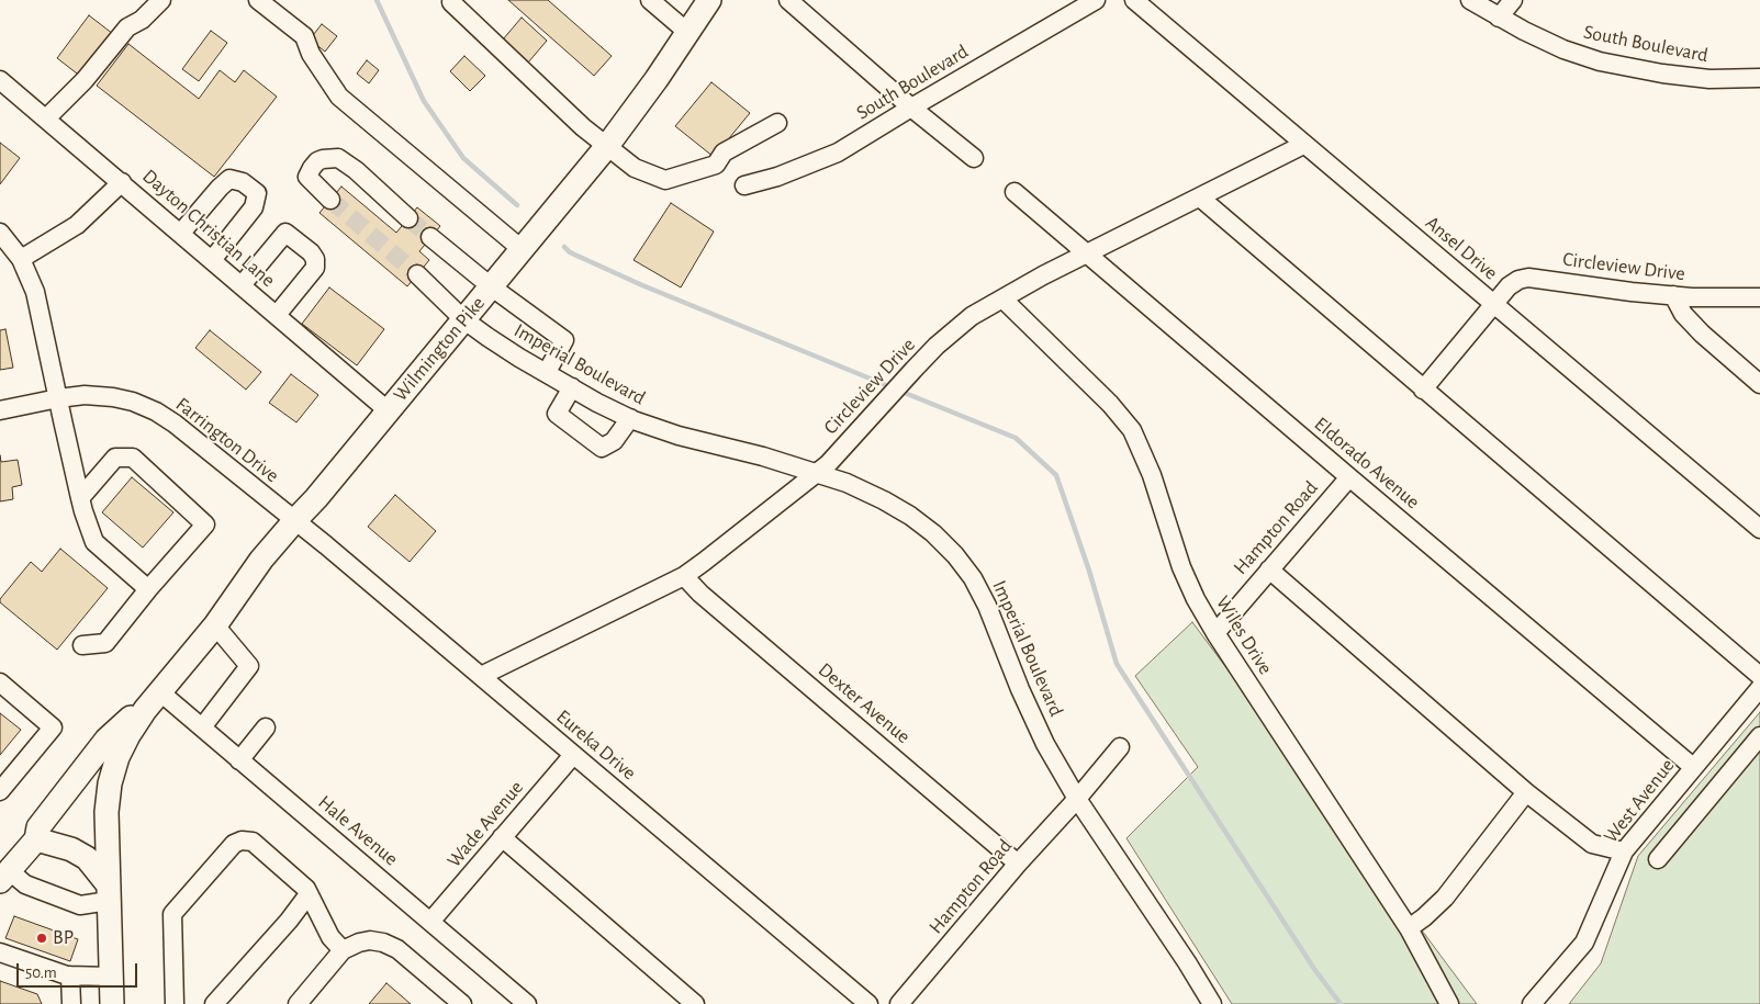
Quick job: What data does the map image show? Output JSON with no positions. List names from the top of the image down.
{
  "streets": {
    "main road": ["Wilmington Pike"],
    "street": [
      "South Boulevard",
      "Dayton Christian Lane",
      "Ansel Drive",
      "Circleview Drive",
      "Imperial Boulevard",
      "Farrington Drive",
      "Eldorado Avenue",
      "Hampton Road",
      "Wiles Drive",
      "Dexter Avenue",
      "Eureka Drive",
      "West Avenue",
      "Wade Avenue",
      "Hale Avenue"
    ]
  },
  "crossings": [
    ["Dayton Christian Lane", "Wilmington Pike"],
    ["Ansel Drive", "Circleview Drive"],
    ["Circleview Drive", "Imperial Boulevard"],
    ["Circleview Drive", "Eldorado Avenue"],
    ["Circleview Drive", "Wiles Drive"],
    ["Circleview Drive", "Dexter Avenue"],
    ["Circleview Drive", "Eureka Drive"],
    ["Wilmington Pike", "Imperial Boulevard"],
    ["Wilmington Pike", "Farrington Drive"],
    ["Wilmington Pike", "Eureka Drive"],
    ["Wilmington Pike", "Hale Avenue"],
    ["Imperial Boulevard", "Hampton Road"],
    ["Farrington Drive", "Eureka Drive"],
    ["Eldorado Avenue", "Hampton Road"],
    ["Eldorado Avenue", "West Avenue"],
    ["Hampton Road", "Wiles Drive"],
    ["Hampton Road", "Dexter Avenue"],
    ["Eureka Drive", "Wade Avenue"],
    ["Wade Avenue", "Hale Avenue"]
  ],
  "places": ["BP"],
  "scale_bar": "50 m"
}
